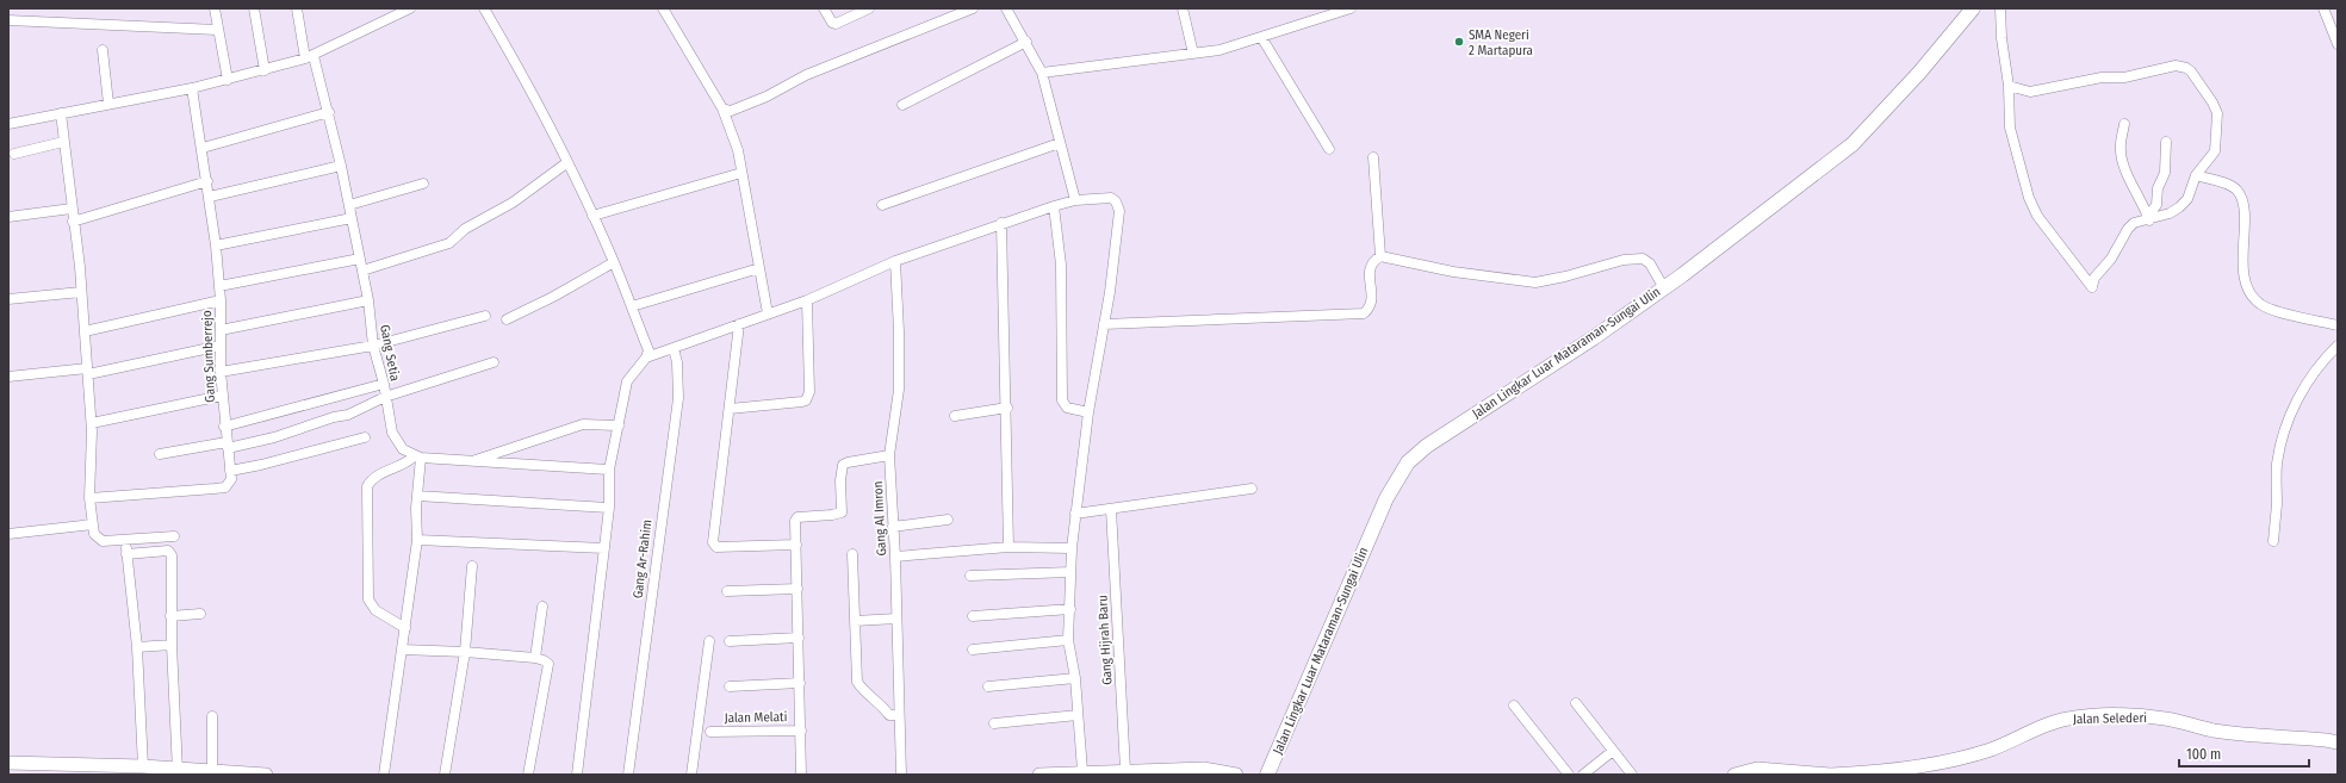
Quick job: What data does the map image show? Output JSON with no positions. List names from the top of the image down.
{
  "streets": {
    "main road": ["Jalan Lingkar Luar Mataraman-Sungai Ulin"],
    "street": [
      "Gang Setia",
      "Gang Sumberrejo",
      "Gang Al Imron",
      "Gang Ar-Rahim",
      "Gang Hijrah Baru",
      "Jalan Melati",
      "Jalan Selederi"
    ]
  },
  "places": ["SMA Negeri 2 Martapura"],
  "scale_bar": "100 m"
}
